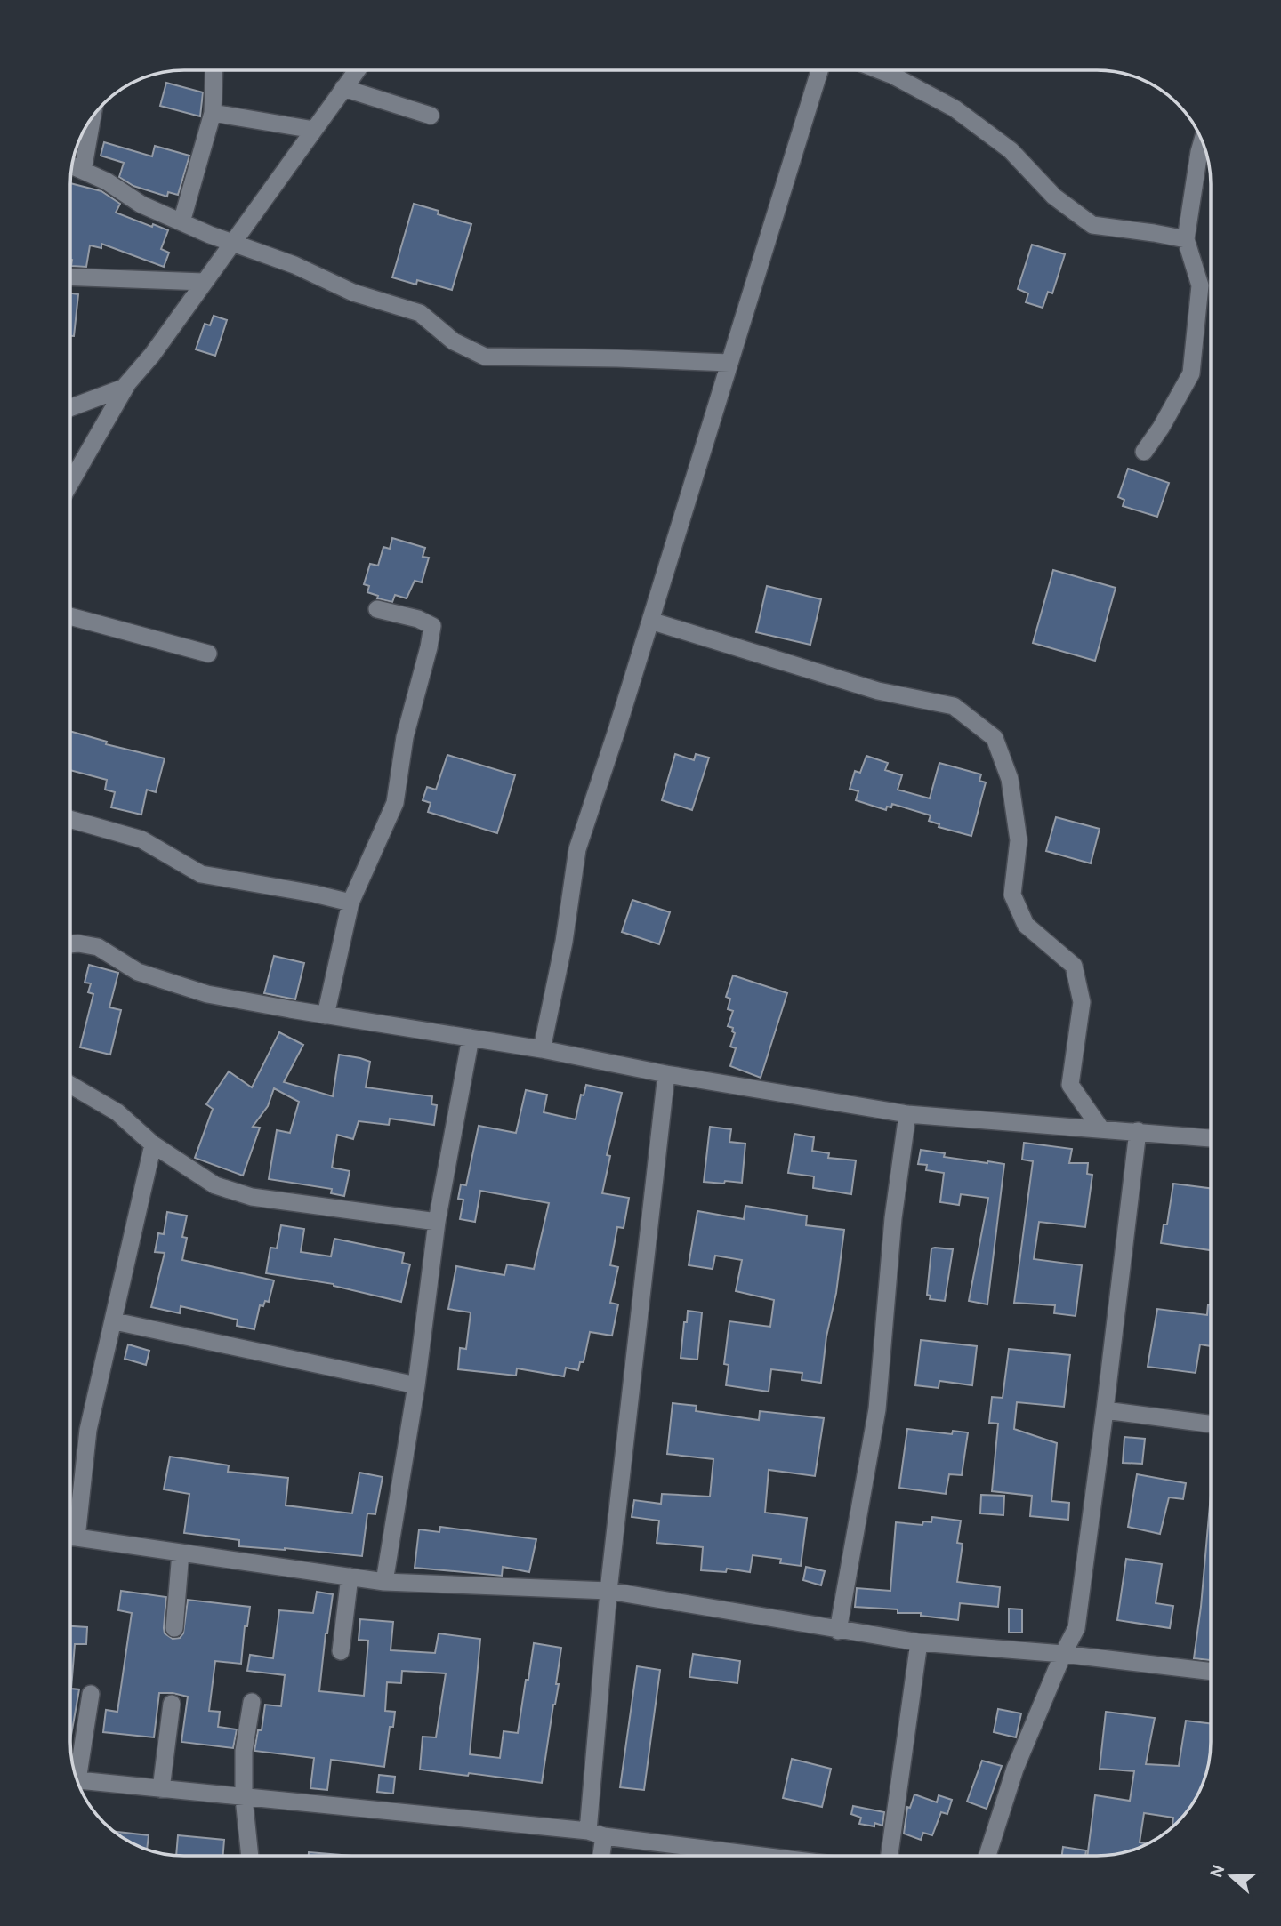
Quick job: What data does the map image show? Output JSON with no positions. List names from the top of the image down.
{
  "north": "left"
}
